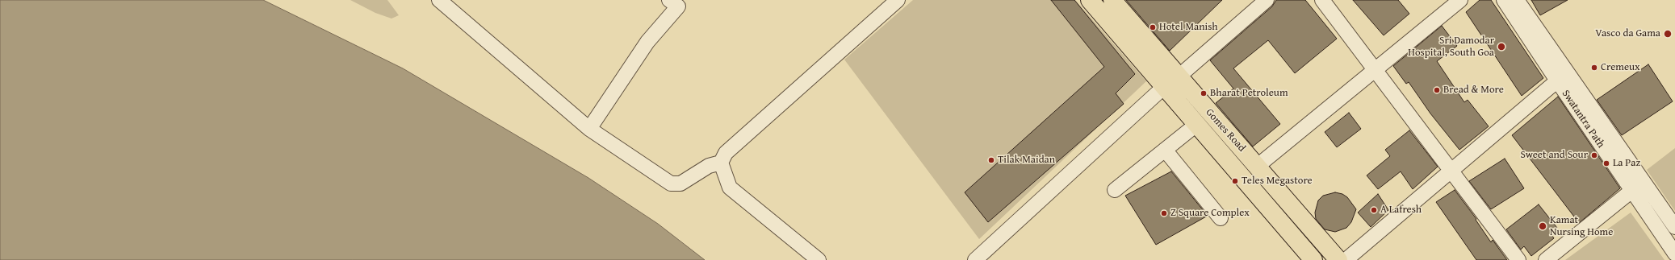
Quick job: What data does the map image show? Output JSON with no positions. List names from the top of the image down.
{
  "streets": {
    "main road": ["Gomes Road"],
    "street": ["Swatantra Path"]
  },
  "places": [
    "Hotel Manish",
    "Vasco da Gama",
    "Sri Damodar Hospital, South Goa",
    "Cremeux",
    "Bread & More",
    "Bharat Petroleum",
    "Sweet and Sour",
    "Tilak Maidan",
    "La Paz",
    "Teles Megastore",
    "A Lafresh",
    "Z Square Complex",
    "Kamat Nursing Home"
  ]
}
